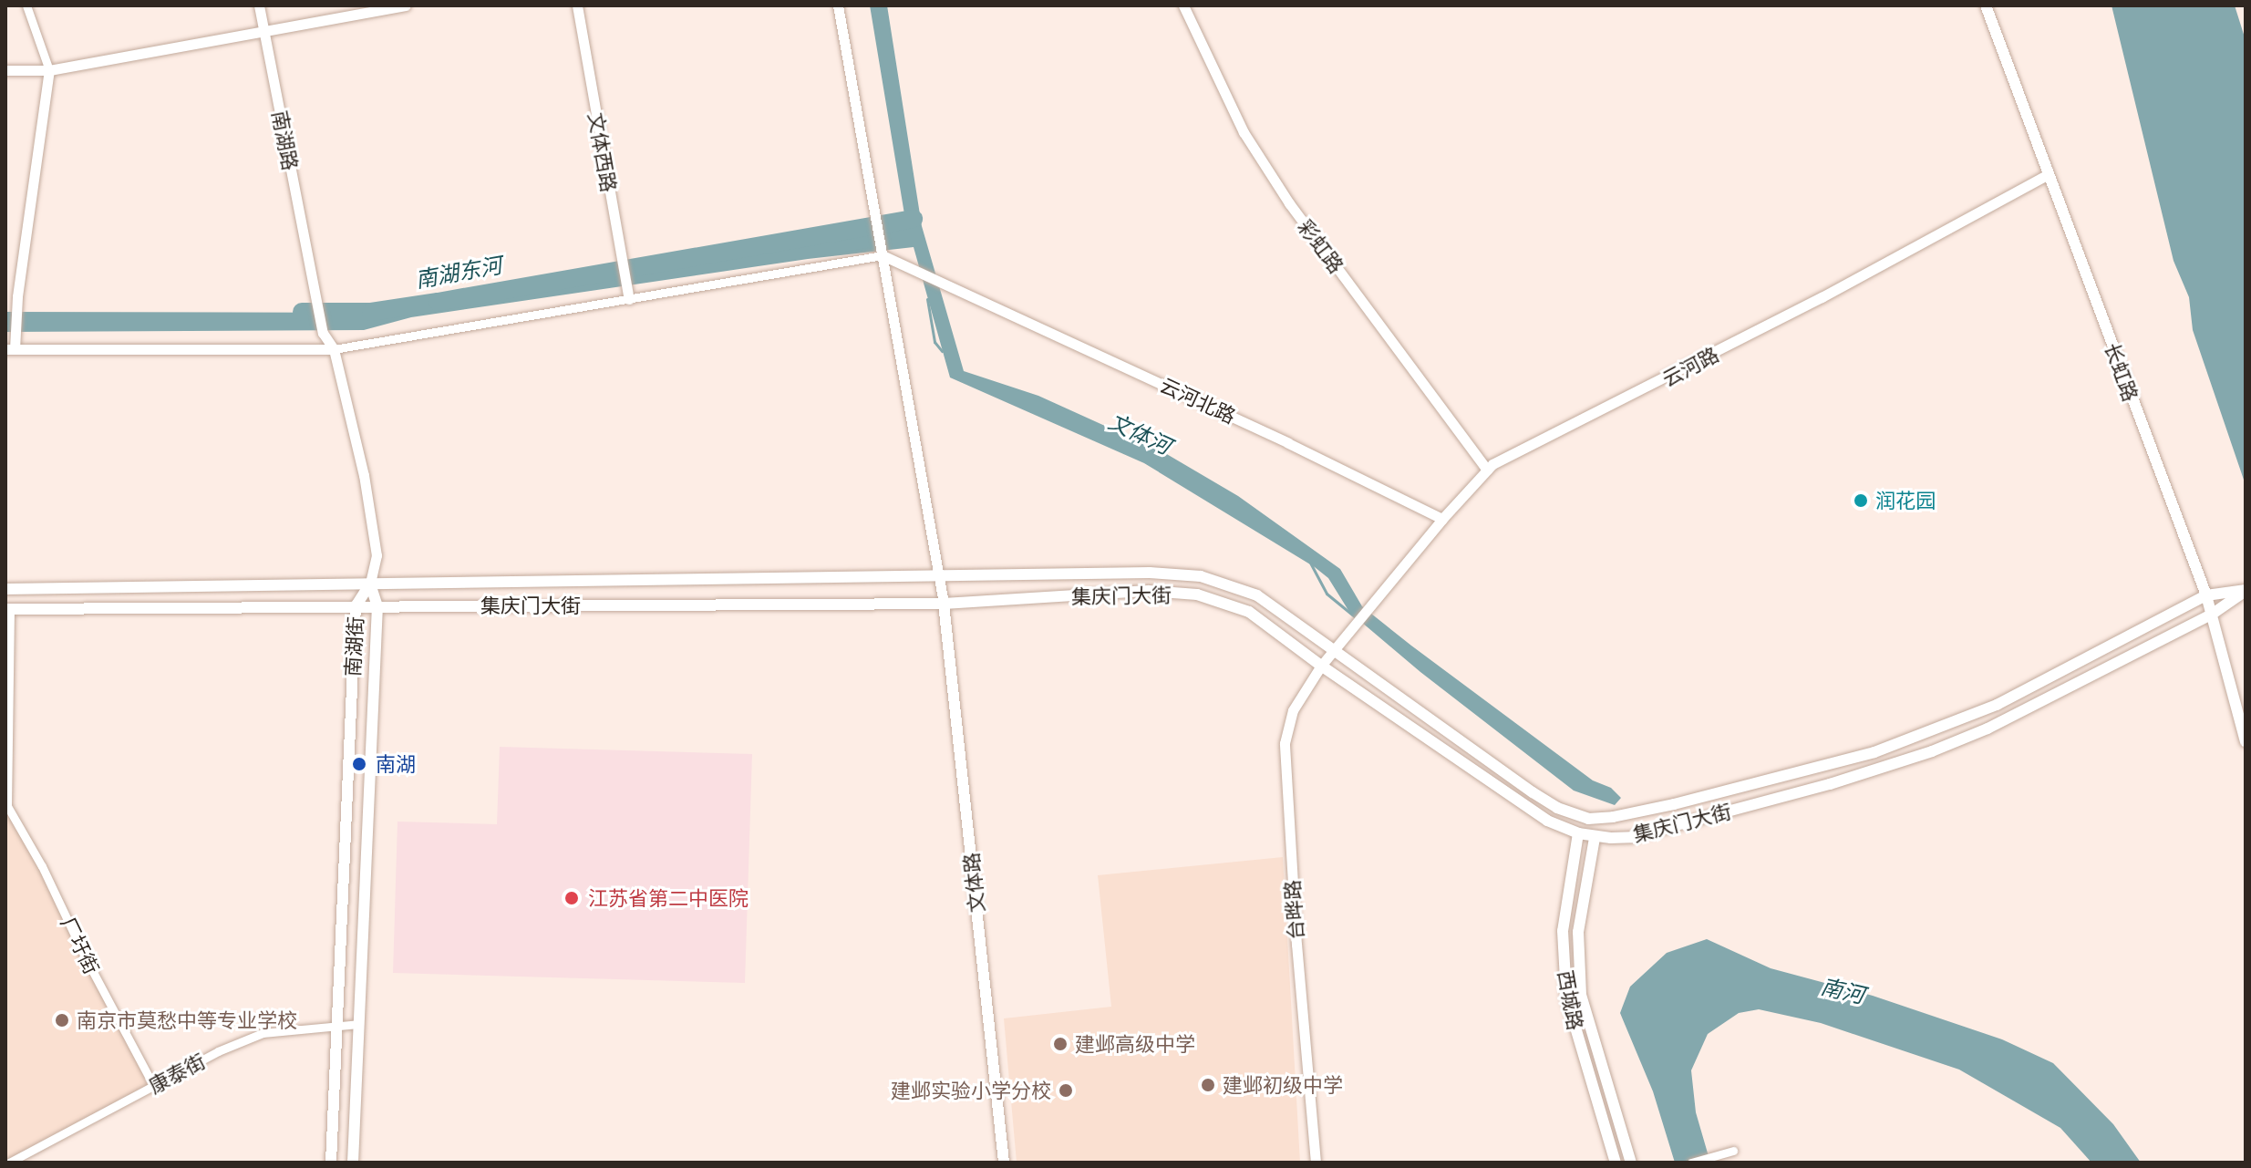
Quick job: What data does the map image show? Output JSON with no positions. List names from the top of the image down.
{
  "streets": {
    "main road": [
      "长虹路",
      "集庆门大街",
      "南湖街",
      "文体路",
      "西城路"
    ],
    "street": [
      "南湖路",
      "文体西路",
      "彩虹路",
      "云河路",
      "云河北路",
      "台晔路",
      "厂圩街",
      "康泰街"
    ]
  },
  "crossings": [
    ["彩虹路", "云河路"],
    ["云河路", "长虹路"],
    ["云河路", "云河北路"],
    ["云河路", "台晔路"],
    ["长虹路", "集庆门大街"],
    ["集庆门大街", "南湖街"],
    ["集庆门大街", "文体路"],
    ["集庆门大街", "台晔路"],
    ["集庆门大街", "厂圩街"],
    ["集庆门大街", "西城路"],
    ["南湖街", "康泰街"],
    ["厂圩街", "康泰街"]
  ],
  "water": ["南湖东河", "文体河", "南河"],
  "places": [
    "润花园",
    "南湖",
    "江苏省第二中医院",
    "南京市莫愁中等专业学校",
    "建邺高级中学",
    "建邺初级中学",
    "建邺实验小学分校"
  ]
}
